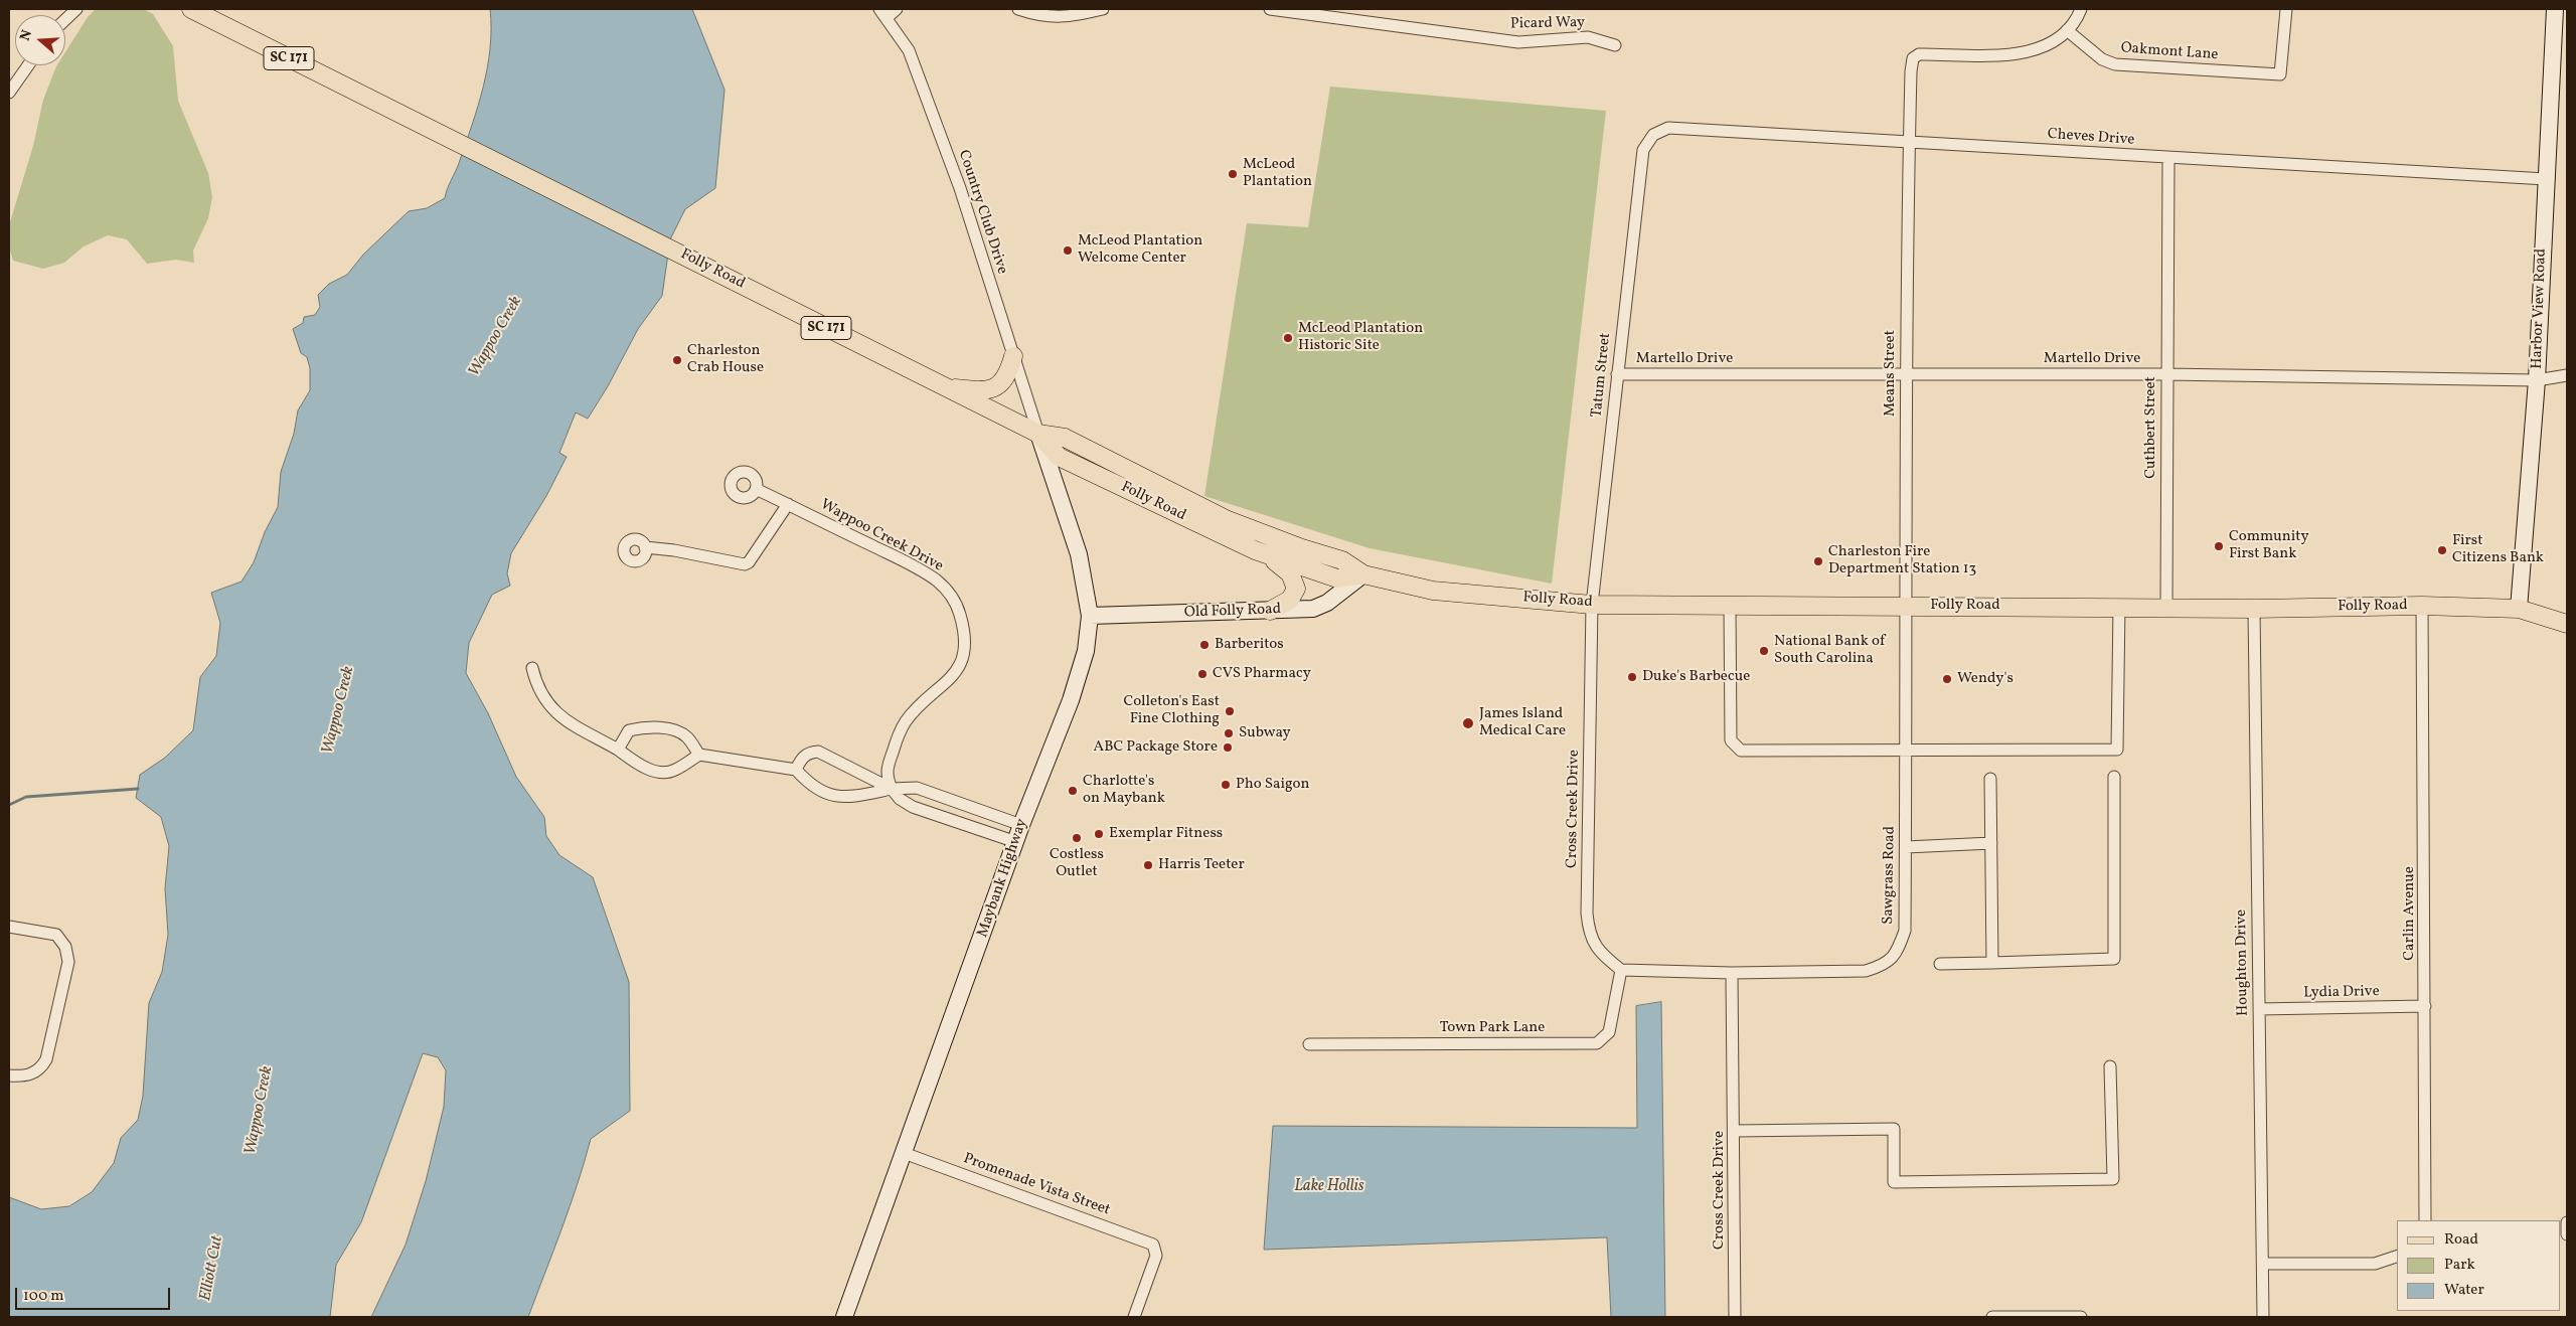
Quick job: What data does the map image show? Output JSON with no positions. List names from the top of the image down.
{
  "streets": {
    "main road": [
      "SC 171",
      "Folly Road",
      "Harbor View Road",
      "Old Folly Road",
      "Maybank Highway"
    ],
    "street": [
      "Picard Way",
      "Oakmont Lane",
      "Cheves Drive",
      "Country Club Drive",
      "Martello Drive",
      "Means Street",
      "Tatum Street",
      "Cuthbert Street",
      "Wappoo Creek Drive",
      "Cross Creek Drive",
      "Sawgrass Road",
      "Carlin Avenue",
      "Houghton Drive",
      "Lydia Drive",
      "Town Park Lane",
      "Promenade Vista Street"
    ]
  },
  "crossings": [
    ["Oakmont Lane", "Means Street"],
    ["Cheves Drive", "Harbor View Road"],
    ["Cheves Drive", "Means Street"],
    ["Cheves Drive", "Tatum Street"],
    ["Cheves Drive", "Cuthbert Street"],
    ["Country Club Drive", "Folly Road"],
    ["Country Club Drive", "Maybank Highway"],
    ["Folly Road", "Harbor View Road"],
    ["Folly Road", "Means Street"],
    ["Folly Road", "Tatum Street"],
    ["Folly Road", "Cuthbert Street"],
    ["Folly Road", "Old Folly Road"],
    ["Folly Road", "Cross Creek Drive"],
    ["Folly Road", "Sawgrass Road"],
    ["Folly Road", "Maybank Highway"],
    ["Folly Road", "Carlin Avenue"],
    ["Folly Road", "Houghton Drive"],
    ["Harbor View Road", "Martello Drive"],
    ["Martello Drive", "Means Street"],
    ["Martello Drive", "Tatum Street"],
    ["Martello Drive", "Cuthbert Street"],
    ["Means Street", "Sawgrass Road"],
    ["Tatum Street", "Cross Creek Drive"],
    ["Old Folly Road", "Maybank Highway"],
    ["Cross Creek Drive", "Sawgrass Road"],
    ["Cross Creek Drive", "Town Park Lane"],
    ["Sawgrass Road", "Town Park Lane"],
    ["Maybank Highway", "Promenade Vista Street"],
    ["Carlin Avenue", "Lydia Drive"],
    ["Houghton Drive", "Lydia Drive"]
  ],
  "water": ["Wappoo Creek", "Lake Hollis", "Elliott Cut"],
  "places": [
    "McLeod Plantation",
    "McLeod Plantation Welcome Center",
    "McLeod Plantation Historic Site",
    "Charleston Crab House",
    "Community First Bank",
    "First Citizens Bank",
    "Charleston Fire Department Station 13",
    "Barberitos",
    "National Bank of South Carolina",
    "CVS Pharmacy",
    "Duke's Barbecue",
    "Wendy's",
    "Colleton's East Fine Clothing",
    "James Island Medical Care",
    "Subway",
    "ABC Package Store",
    "Pho Saigon",
    "Charlotte's on Maybank",
    "Exemplar Fitness",
    "Costless Outlet",
    "Harris Teeter"
  ],
  "legend": ["Road", "Park", "Water"],
  "scale_bar": "100 m",
  "north": "left"
}
